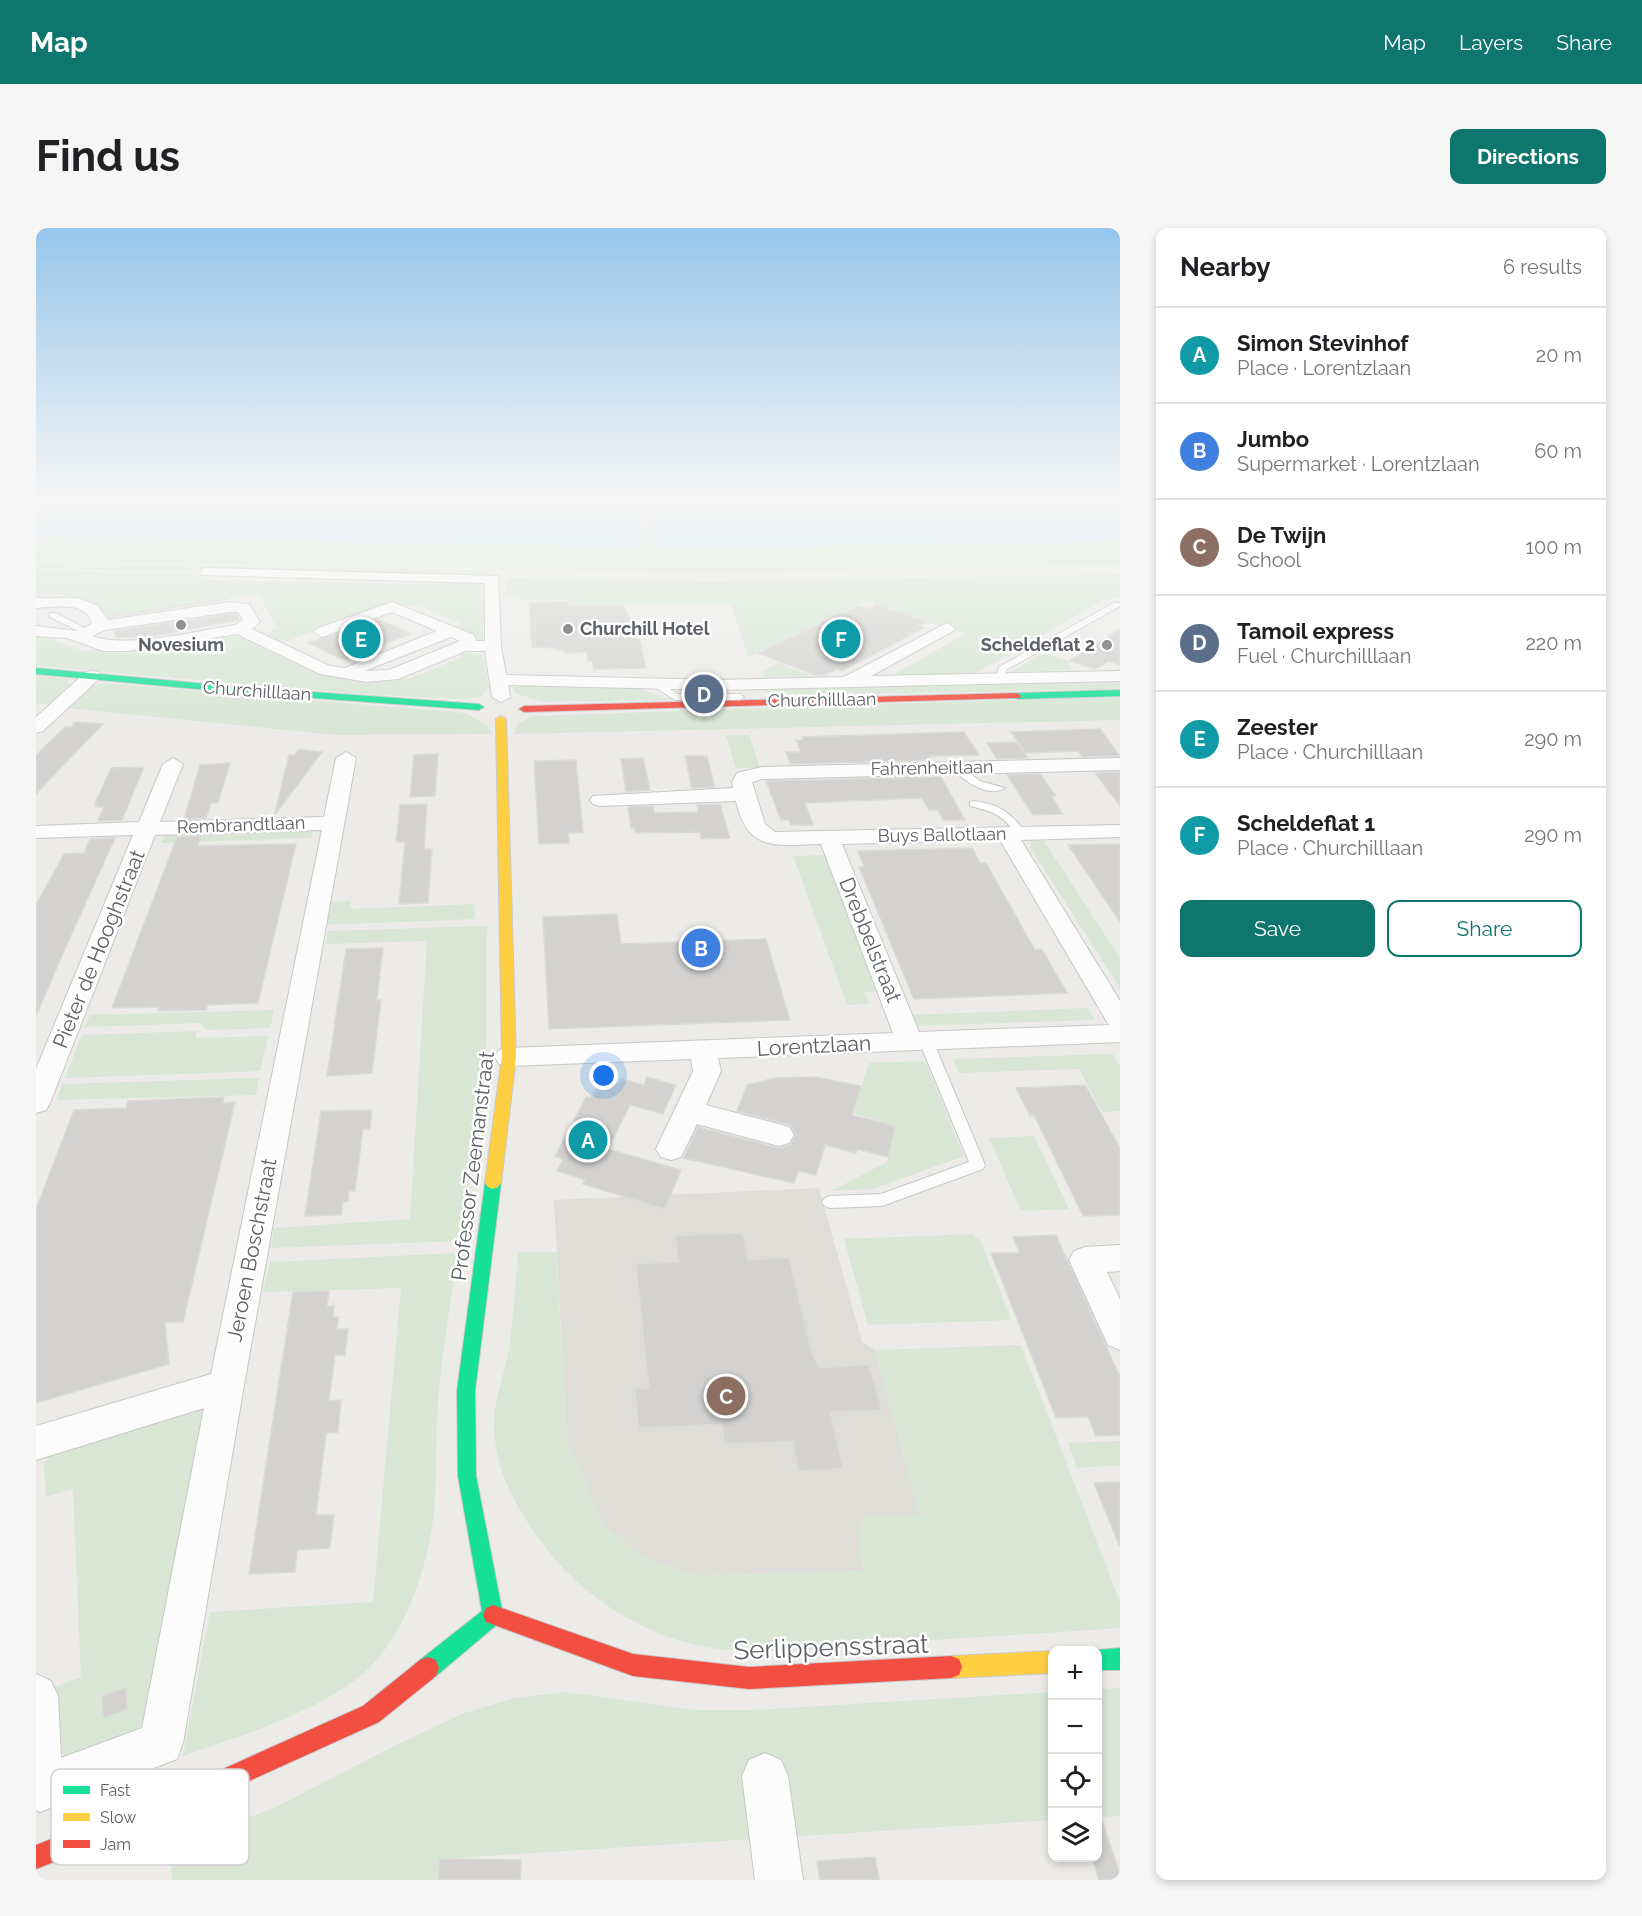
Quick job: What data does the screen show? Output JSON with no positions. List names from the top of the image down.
{
  "streets": {
    "street": [
      "Churchilllaan",
      "Fahrenheitlaan",
      "Rembrandtlaan",
      "Buys Ballotlaan",
      "Drebbelstraat",
      "Pieter de Hooghstraat",
      "Lorentzlaan",
      "Professor Zeemanstraat",
      "Jeroen Boschstraat",
      "Serlippensstraat"
    ]
  },
  "crossings": [
    ["Fahrenheitlaan", "Buys Ballotlaan"],
    ["Rembrandtlaan", "Pieter de Hooghstraat"],
    ["Rembrandtlaan", "Jeroen Boschstraat"],
    ["Buys Ballotlaan", "Drebbelstraat"],
    ["Drebbelstraat", "Lorentzlaan"],
    ["Lorentzlaan", "Professor Zeemanstraat"],
    ["Professor Zeemanstraat", "Serlippensstraat"]
  ],
  "places": ["Novesium", "Churchill Hotel", "Scheldeflat 2"],
  "legend": ["Fast", "Slow", "Jam"],
  "page": {
    "header": "Map",
    "nav": ["Map", "Layers", "Share"],
    "buttons": [
      "Directions",
      ["Save", "Share"]
    ],
    "title": "Find us",
    "heading": ["Nearby", "6 results"],
    "list": [
      {
        "mark": "A",
        "name": "Simon Stevinhof",
        "note": "Place · Lorentzlaan",
        "value": "20 m"
      },
      {
        "mark": "B",
        "name": "Jumbo",
        "note": "Supermarket · Lorentzlaan",
        "value": "60 m"
      },
      {
        "mark": "C",
        "name": "De Twijn",
        "note": "School",
        "value": "100 m"
      },
      {
        "mark": "D",
        "name": "Tamoil express",
        "note": "Fuel · Churchilllaan",
        "value": "220 m"
      },
      {
        "mark": "E",
        "name": "Zeester",
        "note": "Place · Churchilllaan",
        "value": "290 m"
      },
      {
        "mark": "F",
        "name": "Scheldeflat 1",
        "note": "Place · Churchilllaan",
        "value": "290 m"
      }
    ],
    "pins": [
      "E",
      "F",
      "D",
      "B",
      "A",
      "C"
    ],
    "map_buttons": ["+", "−"]
  }
}
